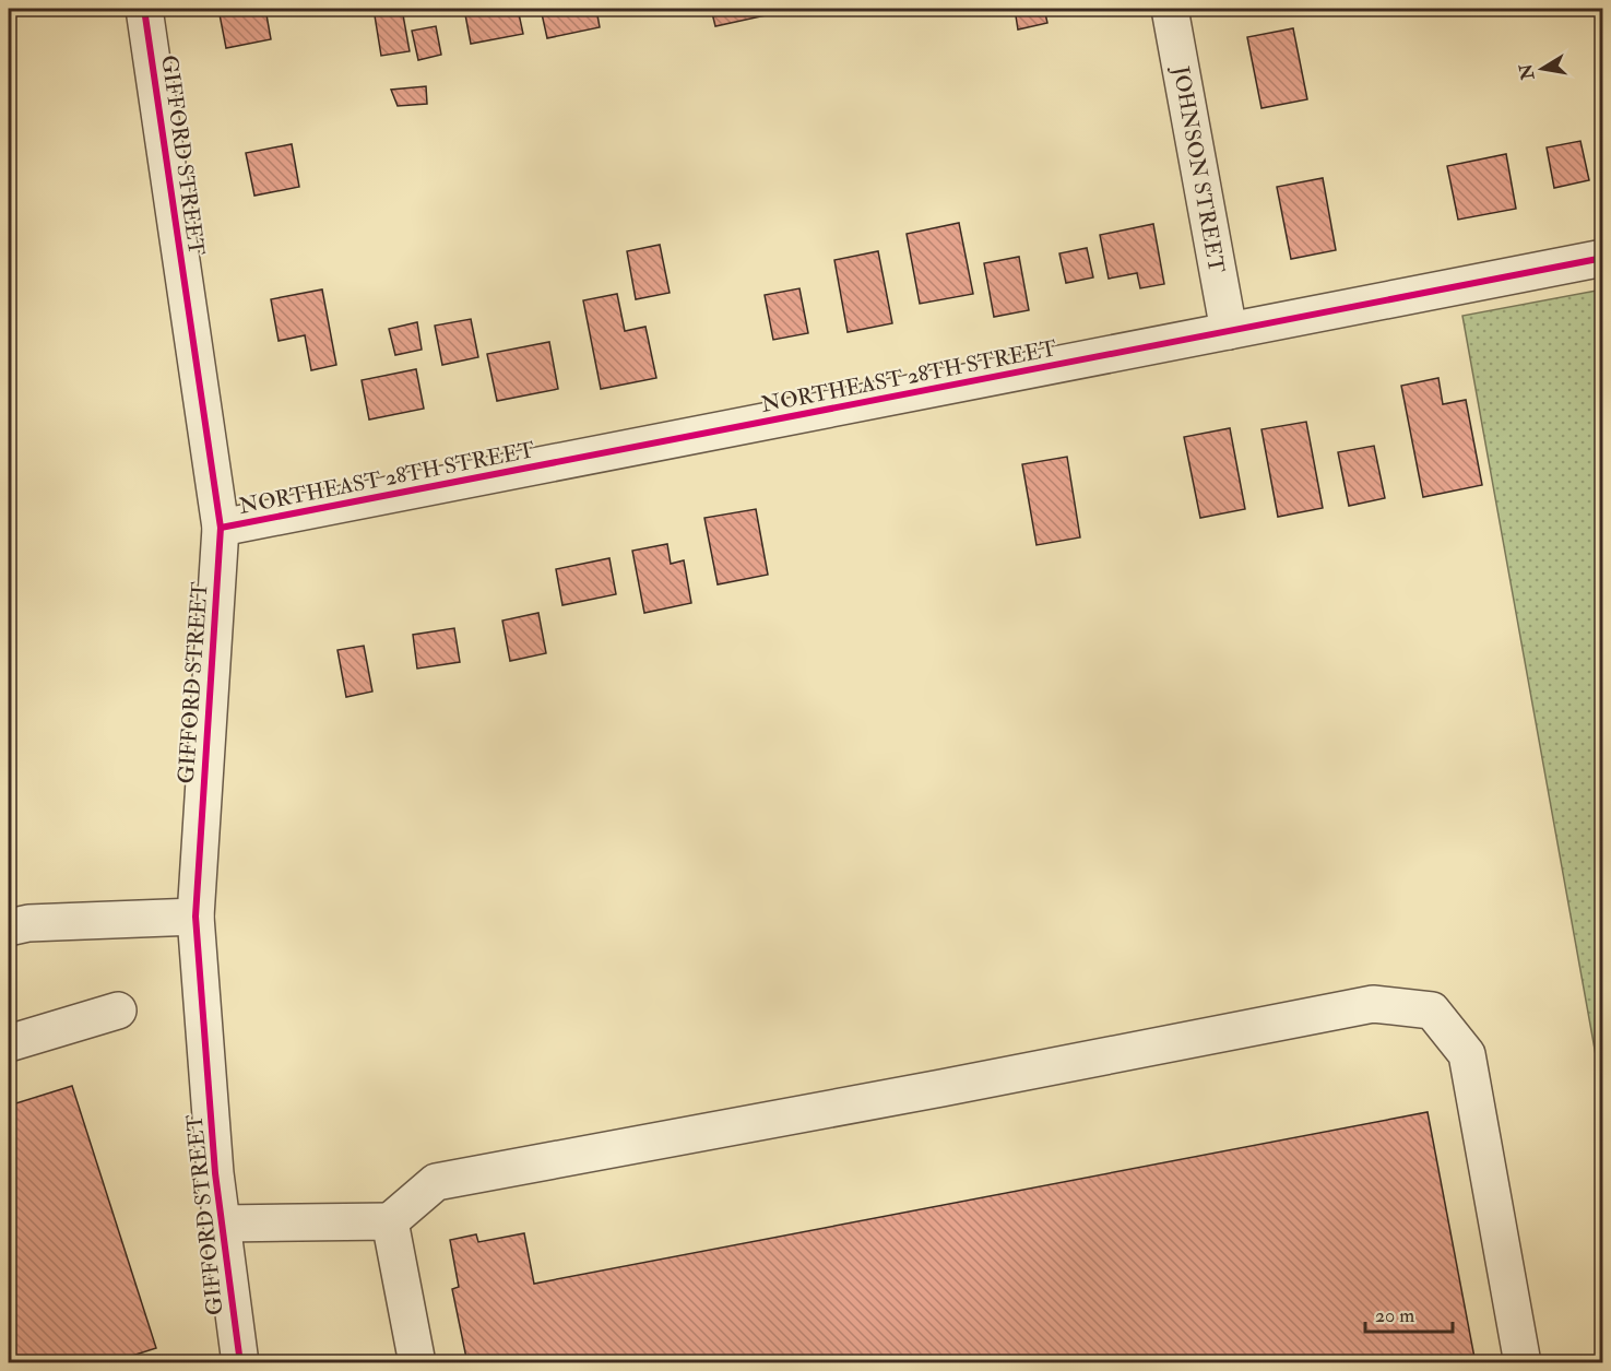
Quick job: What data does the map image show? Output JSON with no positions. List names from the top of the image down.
{
  "streets": {
    "street": ["GIFFORD STREET", "JOHNSON STREET", "NORTHEAST 28TH STREET"]
  },
  "crossings": [
    ["GIFFORD STREET", "NORTHEAST 28TH STREET"],
    ["JOHNSON STREET", "NORTHEAST 28TH STREET"]
  ],
  "scale_bar": "20 m",
  "north": "left"
}
